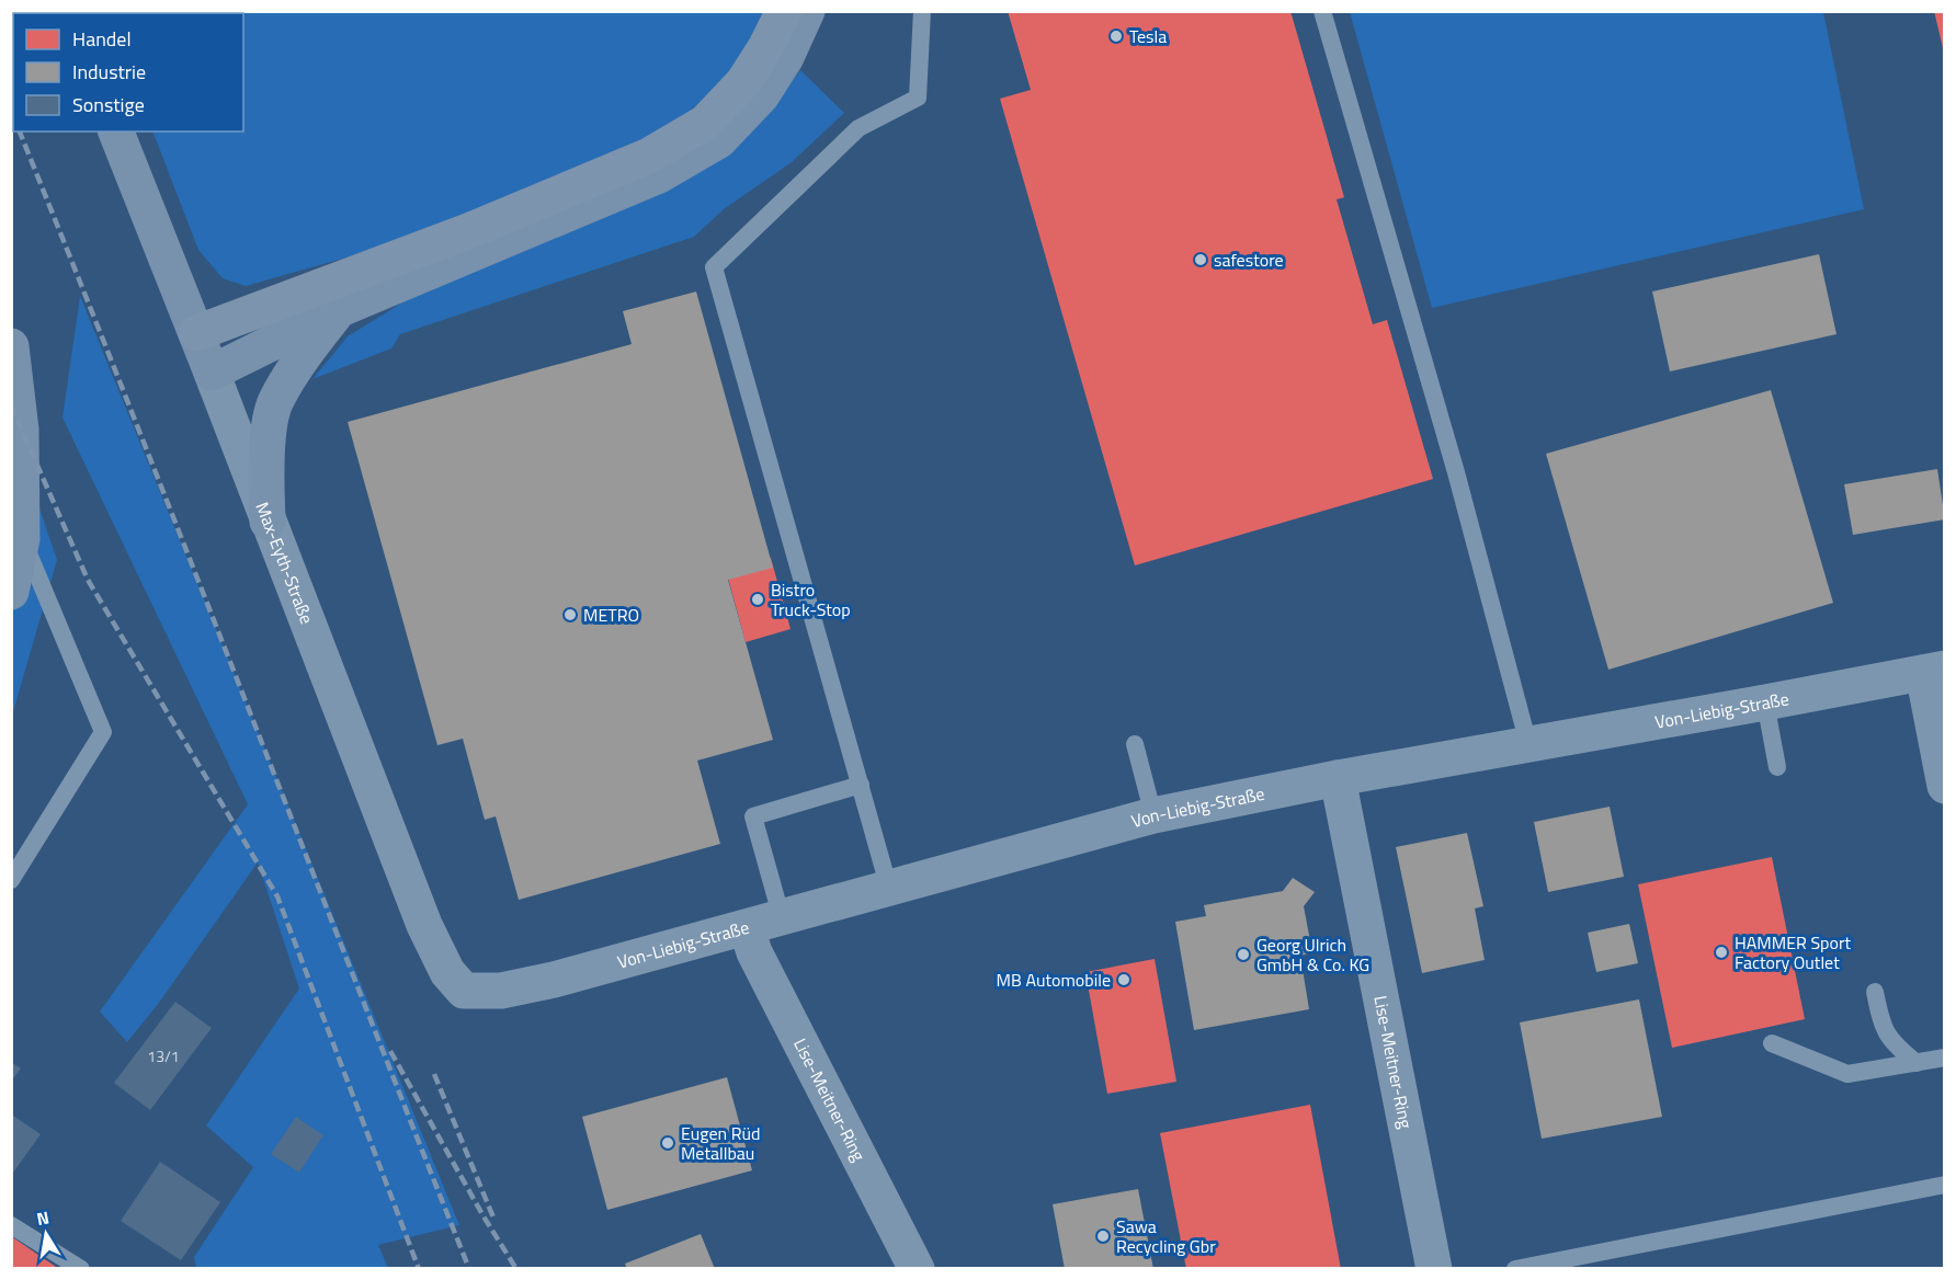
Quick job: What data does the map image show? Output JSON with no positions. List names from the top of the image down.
{
  "streets": {
    "street": ["Max-Eyth-Straße", "Von-Liebig-Straße", "Lise-Meitner-Ring"]
  },
  "crossings": [
    ["Max-Eyth-Straße", "Von-Liebig-Straße"],
    ["Von-Liebig-Straße", "Lise-Meitner-Ring"]
  ],
  "places": [
    "Tesla",
    "safestore",
    "Bistro Truck-Stop",
    "METRO",
    "HAMMER Sport Factory Outlet",
    "Georg Ulrich GmbH & Co. KG",
    "MB Automobile",
    "Eugen Rüd Metallbau",
    "Sawa Recycling Gbr"
  ],
  "house_numbers": ["13/1"],
  "legend": ["Handel", "Industrie", "Sonstige"],
  "north": "top"
}
